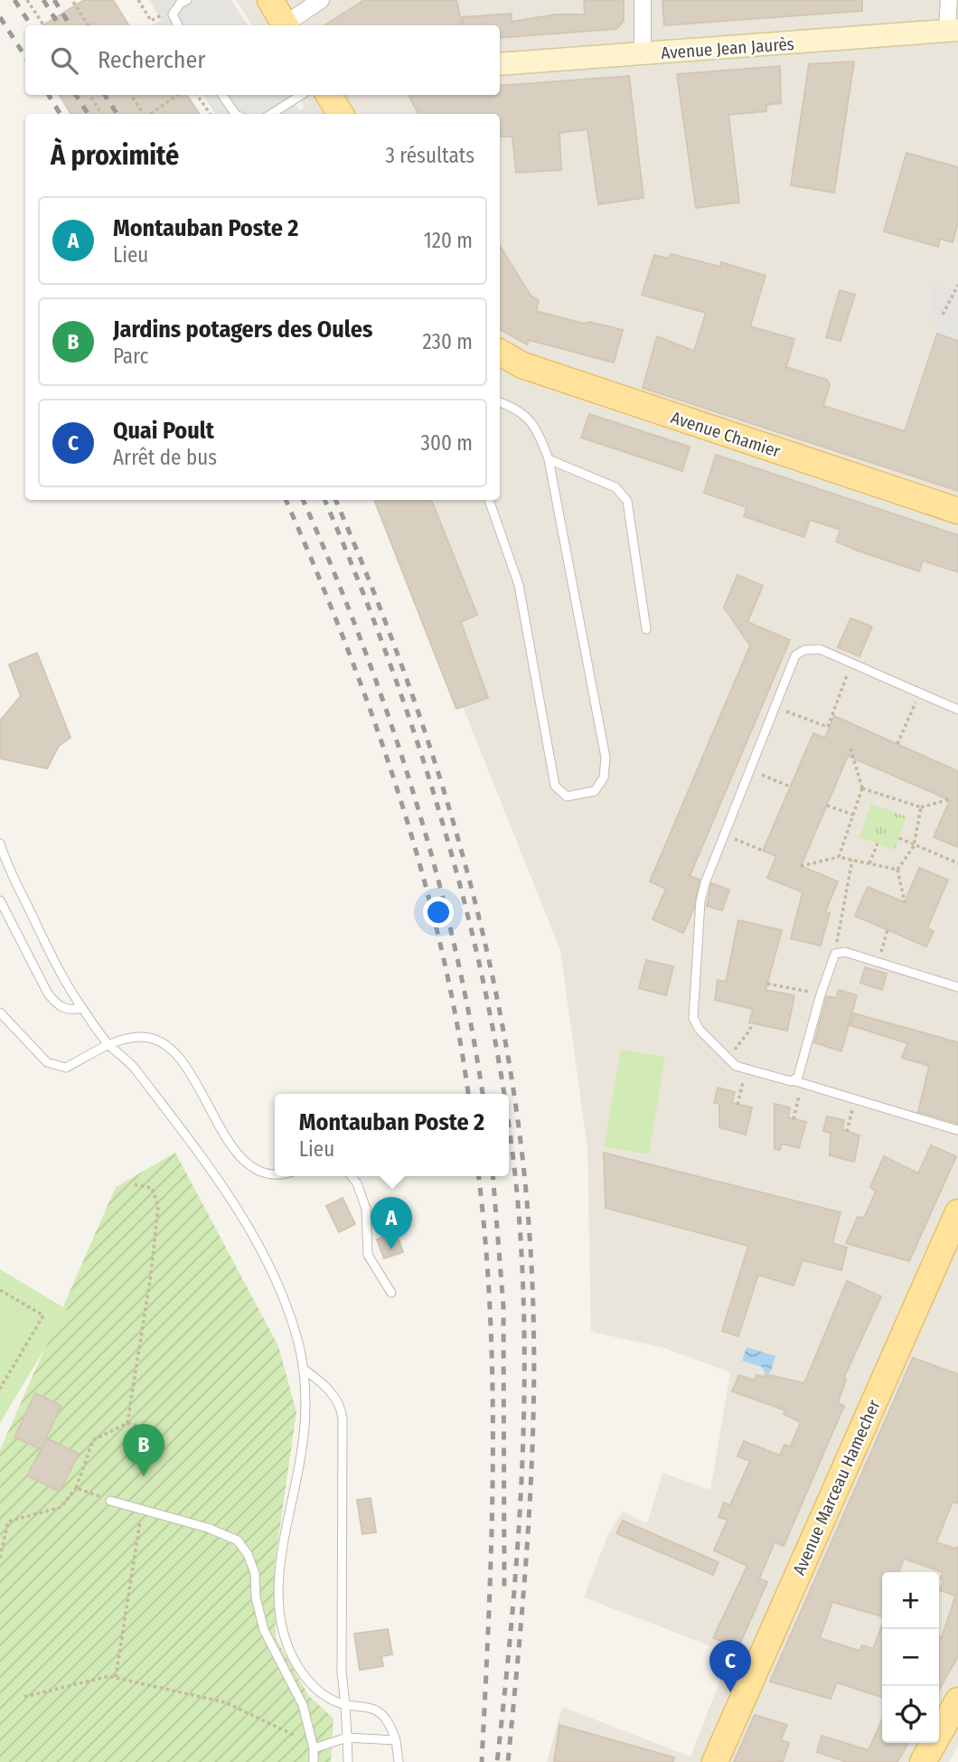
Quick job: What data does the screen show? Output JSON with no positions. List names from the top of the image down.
{
  "streets": {
    "main road": ["Avenue Chamier", "Avenue Marceau Hamecher"],
    "street": ["Avenue Jean Jaurès"]
  },
  "page": {
    "search": "Rechercher",
    "heading": ["À proximité", "3 résultats"],
    "list": [
      {
        "mark": "A",
        "name": "Montauban Poste 2",
        "note": "Lieu",
        "value": "120 m"
      },
      {
        "mark": "B",
        "name": "Jardins potagers des Oules",
        "note": "Parc",
        "value": "230 m"
      },
      {
        "mark": "C",
        "name": "Quai Poult",
        "note": "Arrêt de bus",
        "value": "300 m"
      }
    ],
    "popup": ["Montauban Poste 2", "Lieu"],
    "pins": ["A", "B", "C"],
    "map_buttons": ["+", "−"]
  }
}
